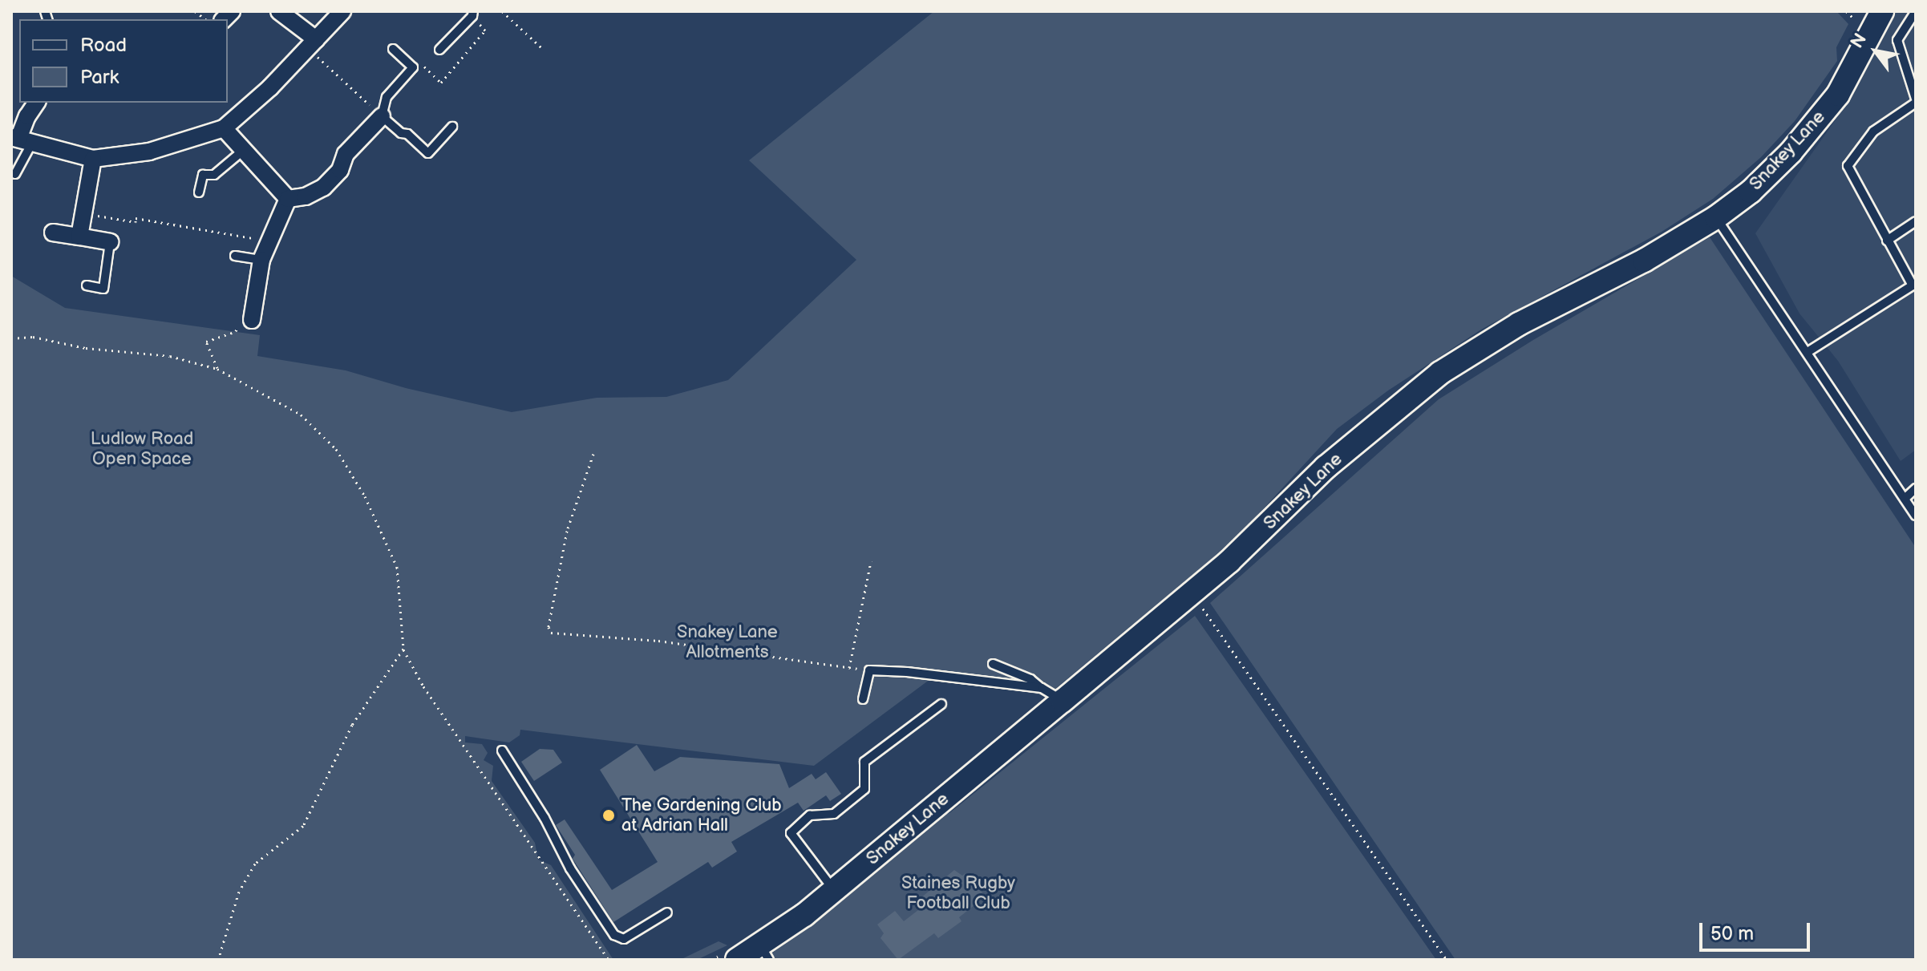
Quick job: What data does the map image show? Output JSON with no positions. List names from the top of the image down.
{
  "streets": {
    "street": ["Snakey Lane"]
  },
  "parks": ["Ludlow Road Open Space", "Snakey Lane Allotments", "Staines Rugby Football Club"],
  "places": ["The Gardening Club at Adrian Hall"],
  "legend": ["Road", "Park"],
  "scale_bar": "50 m",
  "north": "top left"
}
